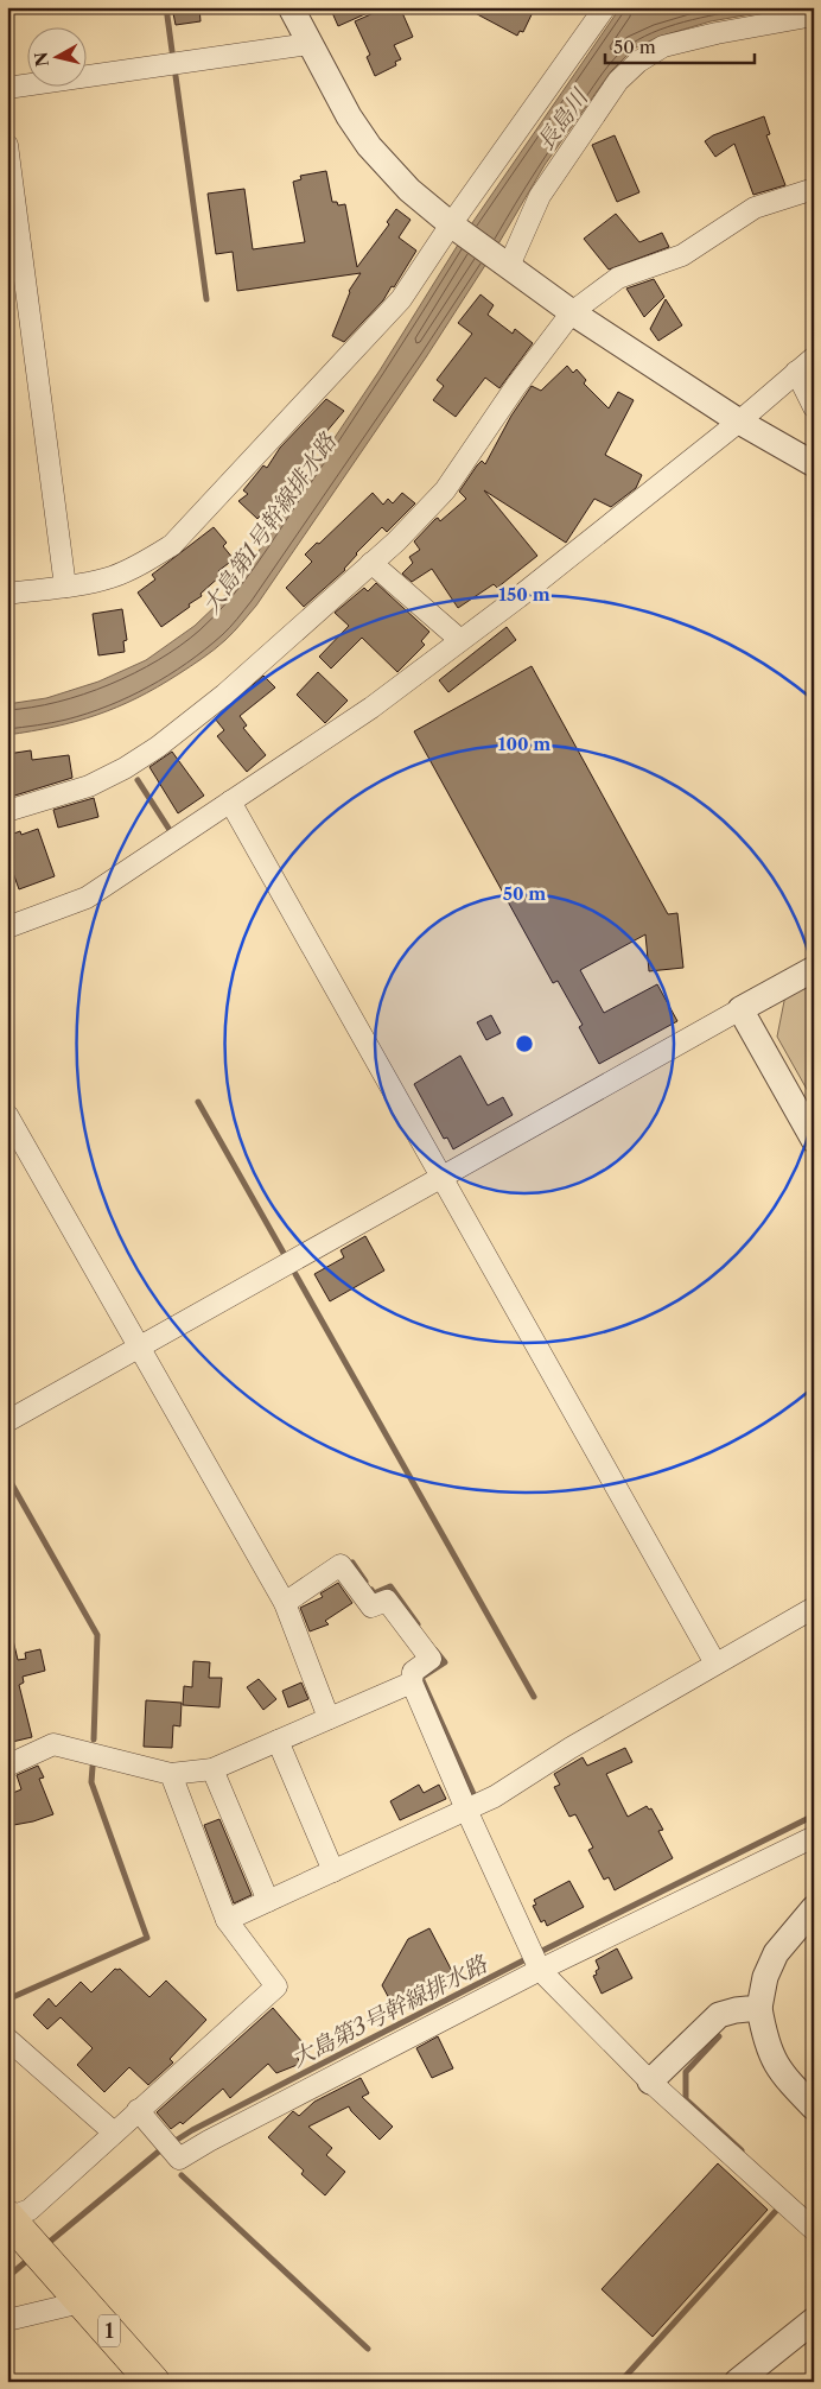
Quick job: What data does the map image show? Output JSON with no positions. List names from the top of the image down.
{
  "streets": {
    "highway": ["1"]
  },
  "water": ["長島川", "大島第1号幹線排水路", "大島第3号幹線排水路"],
  "scale_bar": "50 m",
  "north": "left",
  "rings": ["150 m", "100 m", "50 m"]
}
